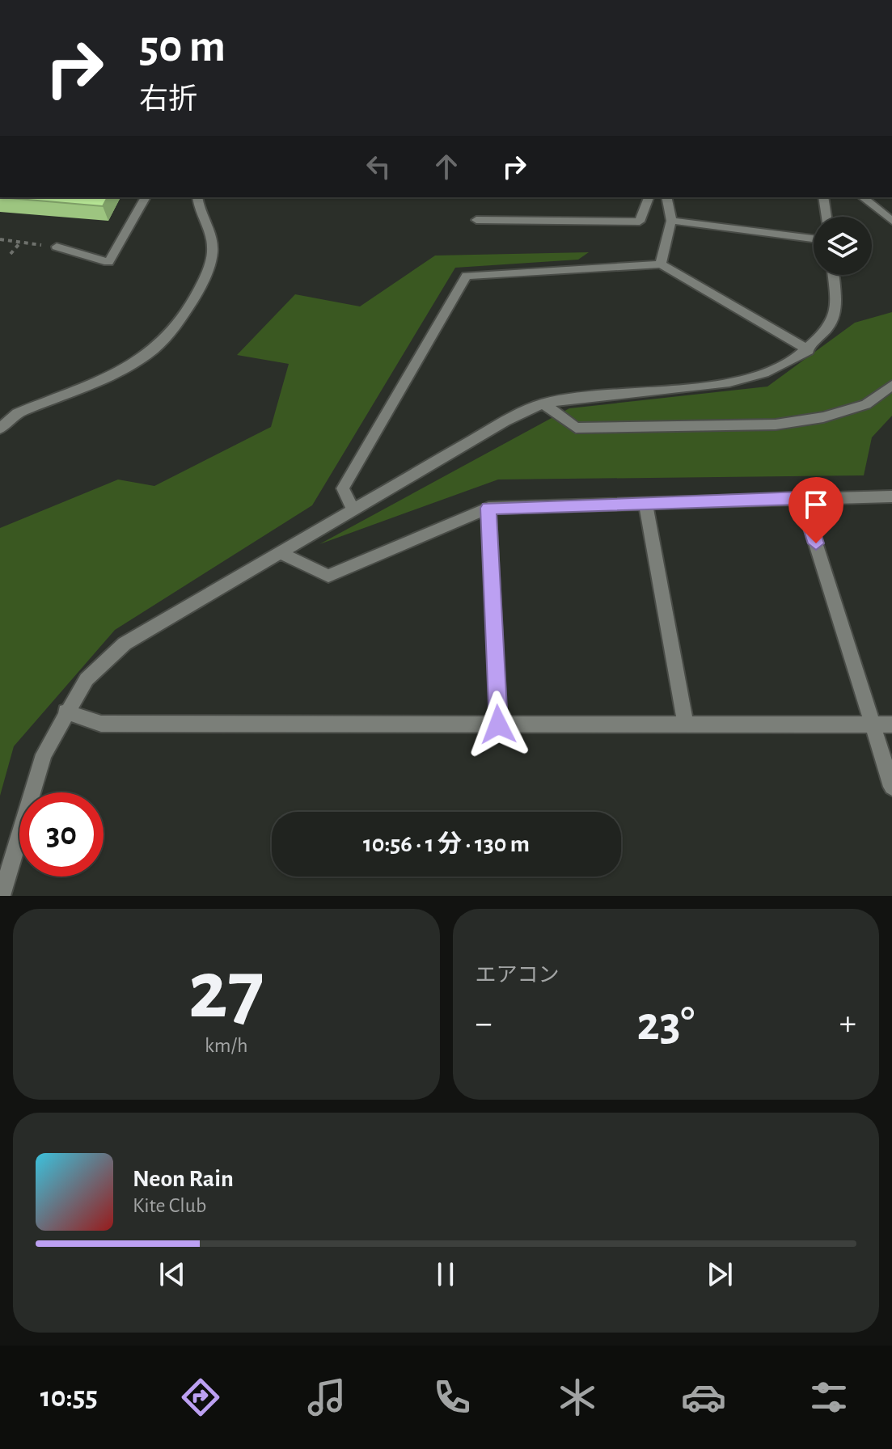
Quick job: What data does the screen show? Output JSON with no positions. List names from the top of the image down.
{
  "page": {
    "turn": ["50 m", "右折"],
    "limit": "30",
    "trip": "10:56 · 1 分 · 130 m",
    "tile": [
      ["27", "km/h"],
      "エアコン"
    ],
    "heat": ["−", "23°", "+"],
    "song": ["Neon Rain", "Kite Club"],
    "tabs": "10:55"
  }
}
